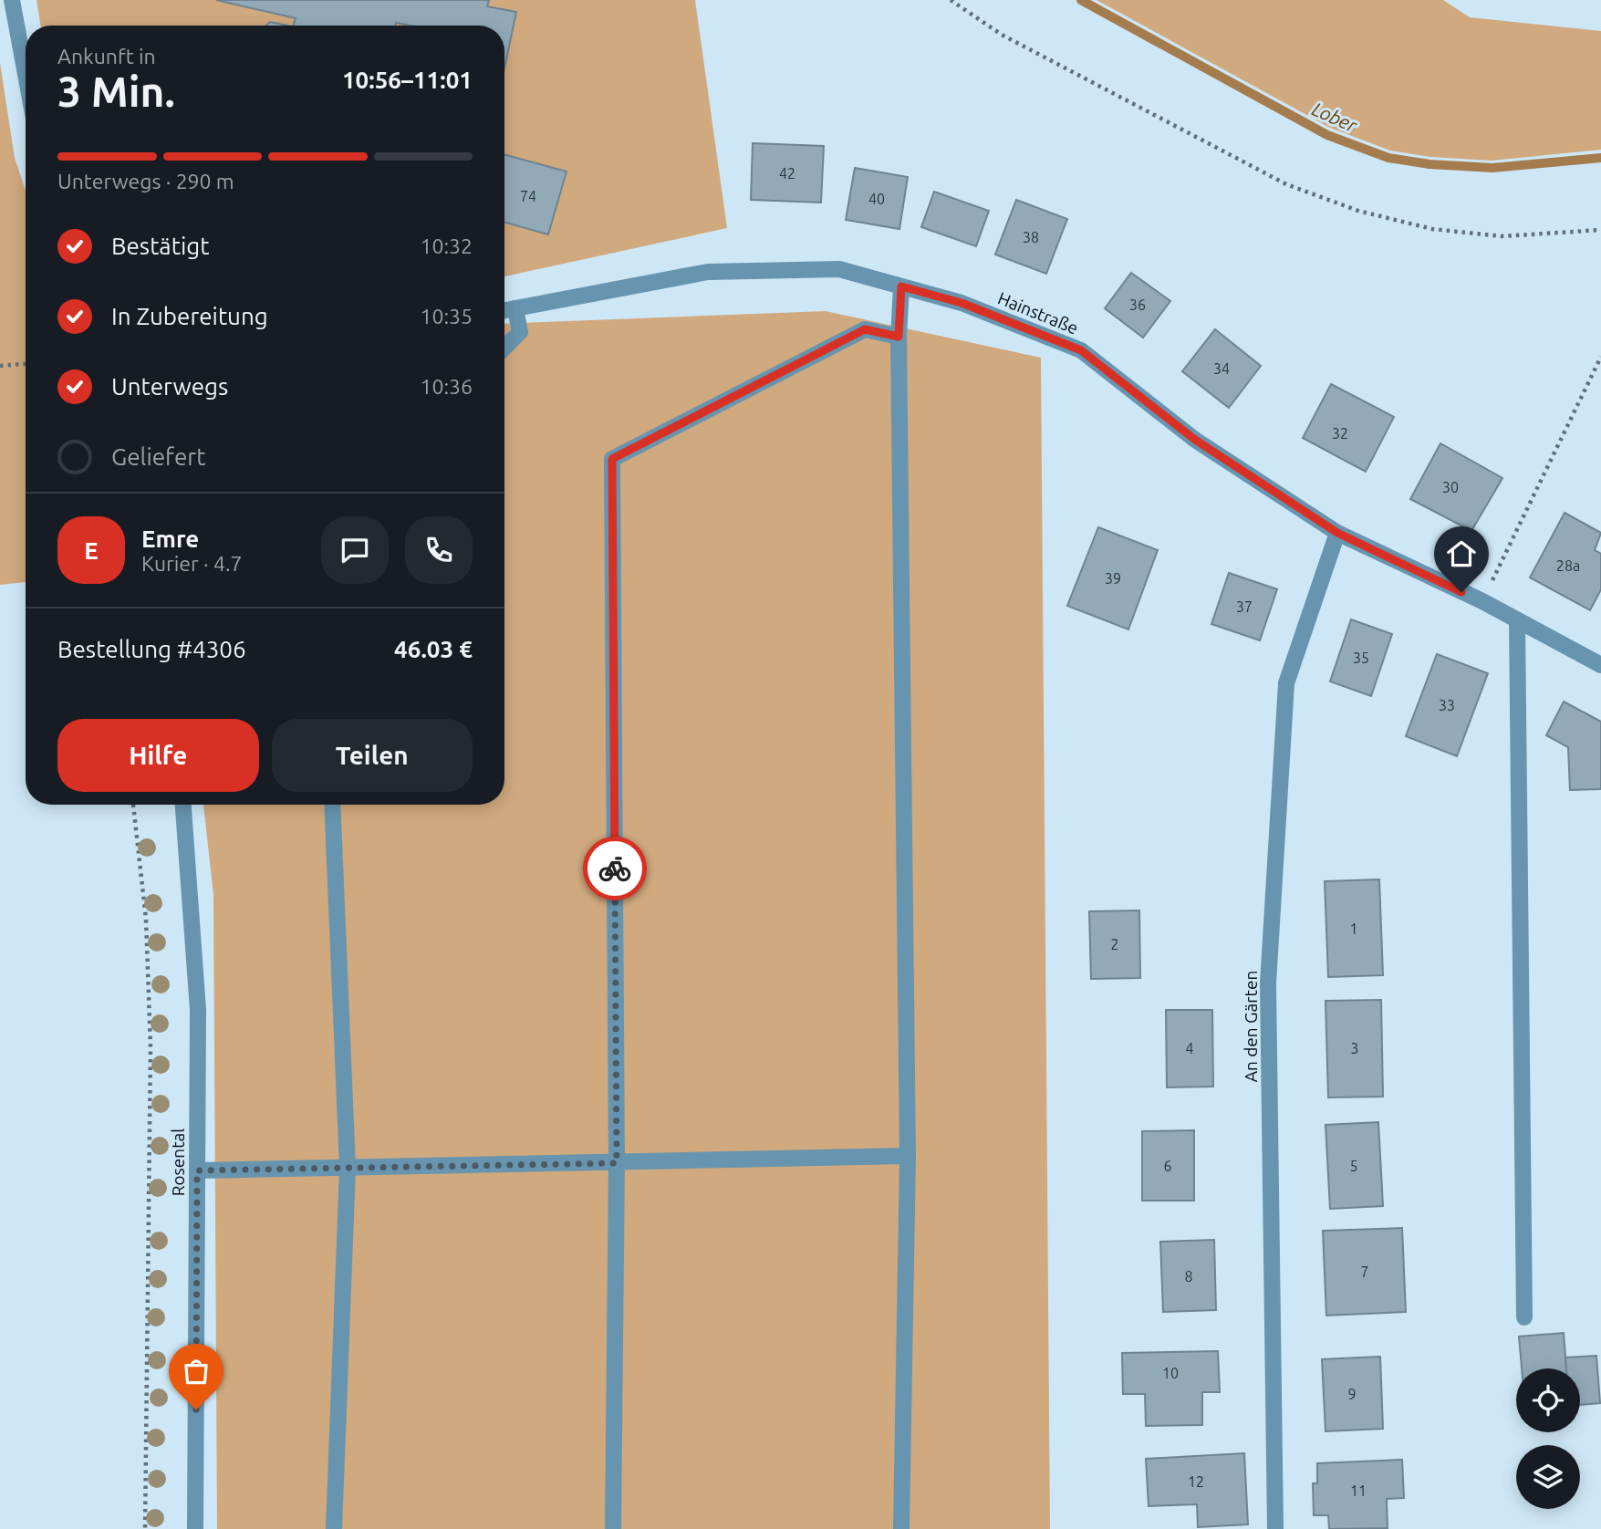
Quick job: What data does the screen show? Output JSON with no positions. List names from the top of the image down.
{
  "streets": {
    "street": ["Hainstraße", "An den Gärten", "Rosental"]
  },
  "crossings": [
    ["Hainstraße", "An den Gärten"]
  ],
  "water": ["Lober"],
  "house_numbers": [
    "42",
    "74",
    "40",
    "38",
    "36",
    "34",
    "32",
    "30",
    "28a",
    "39",
    "37",
    "35",
    "33",
    "1",
    "2",
    "4",
    "3",
    "6",
    "5",
    "7",
    "8",
    "10",
    "9",
    "12",
    "11"
  ],
  "page": {
    "heading": ["3 Min.", "Ankunft in", "10:56–11:01"],
    "panel": [
      "Emre",
      "Kurier · 4.7",
      "Bestellung #4306",
      "46.03 €"
    ],
    "bar": "Unterwegs · 290 m",
    "list": [
      ["Bestätigt", "10:32"],
      ["In Zubereitung", "10:35"],
      ["Unterwegs", "10:36"],
      "Geliefert"
    ],
    "round": "E",
    "buttons": ["Hilfe", "Teilen"]
  }
}
